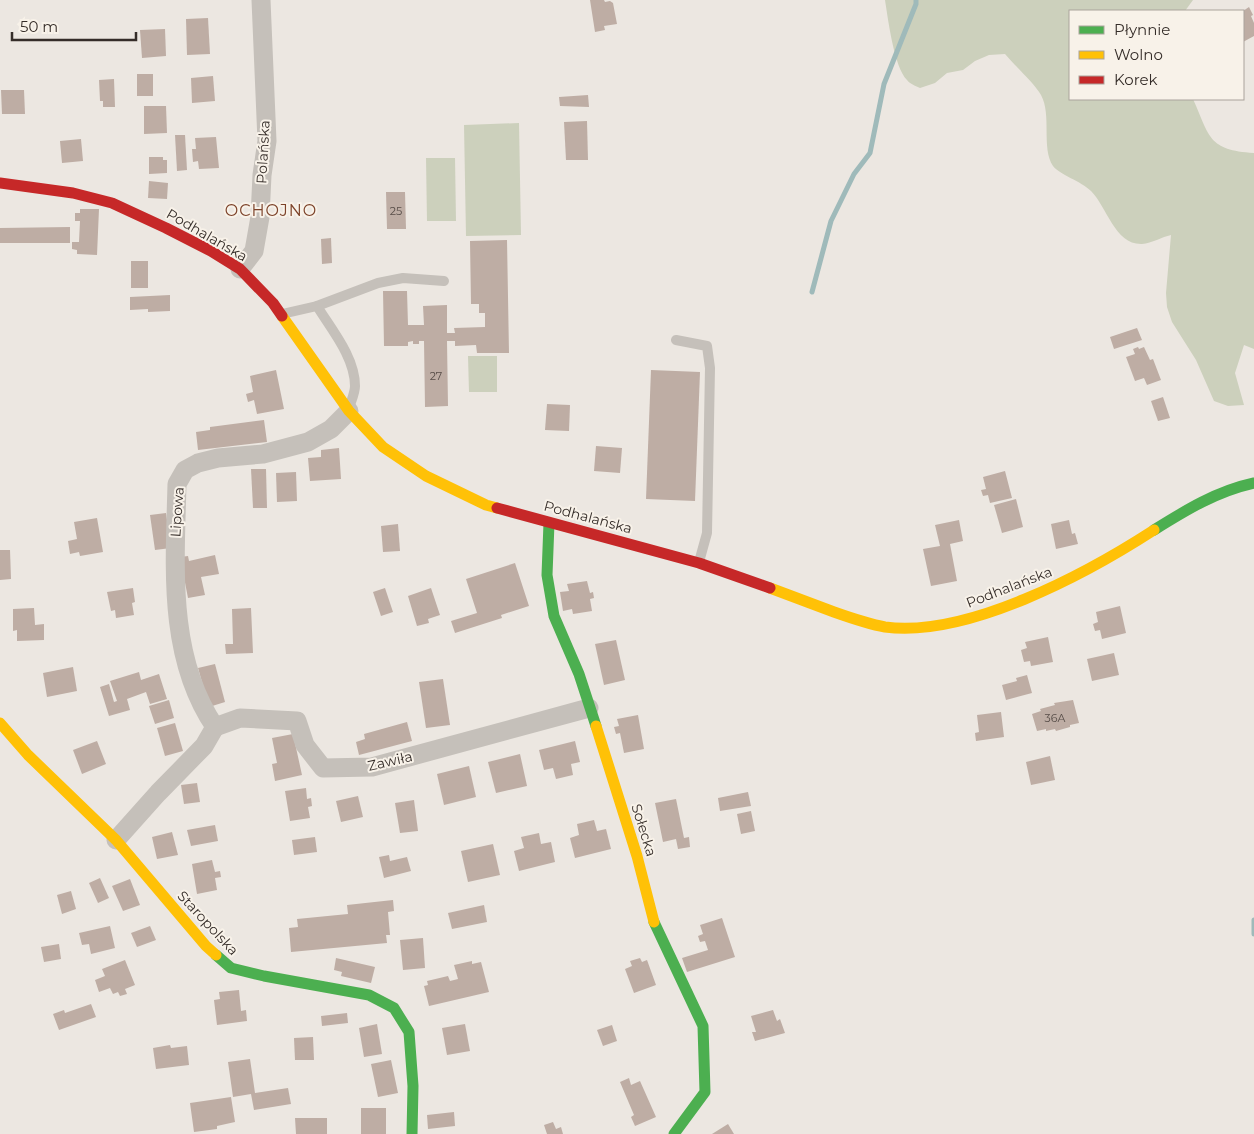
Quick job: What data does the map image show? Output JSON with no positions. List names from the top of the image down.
{
  "streets": {
    "street": [
      "Polańska",
      "Podhalańska",
      "Lipowa",
      "Zawiła",
      "Sołecka",
      "Staropolska"
    ]
  },
  "crossings": [
    ["Polańska", "Podhalańska"],
    ["Podhalańska", "Lipowa"],
    ["Podhalańska", "Sołecka"],
    ["Lipowa", "Zawiła"],
    ["Zawiła", "Sołecka"]
  ],
  "districts": ["OCHOJNO"],
  "house_numbers": ["25", "27", "36A"],
  "legend": ["Płynnie", "Wolno", "Korek"],
  "scale_bar": "50 m"
}
